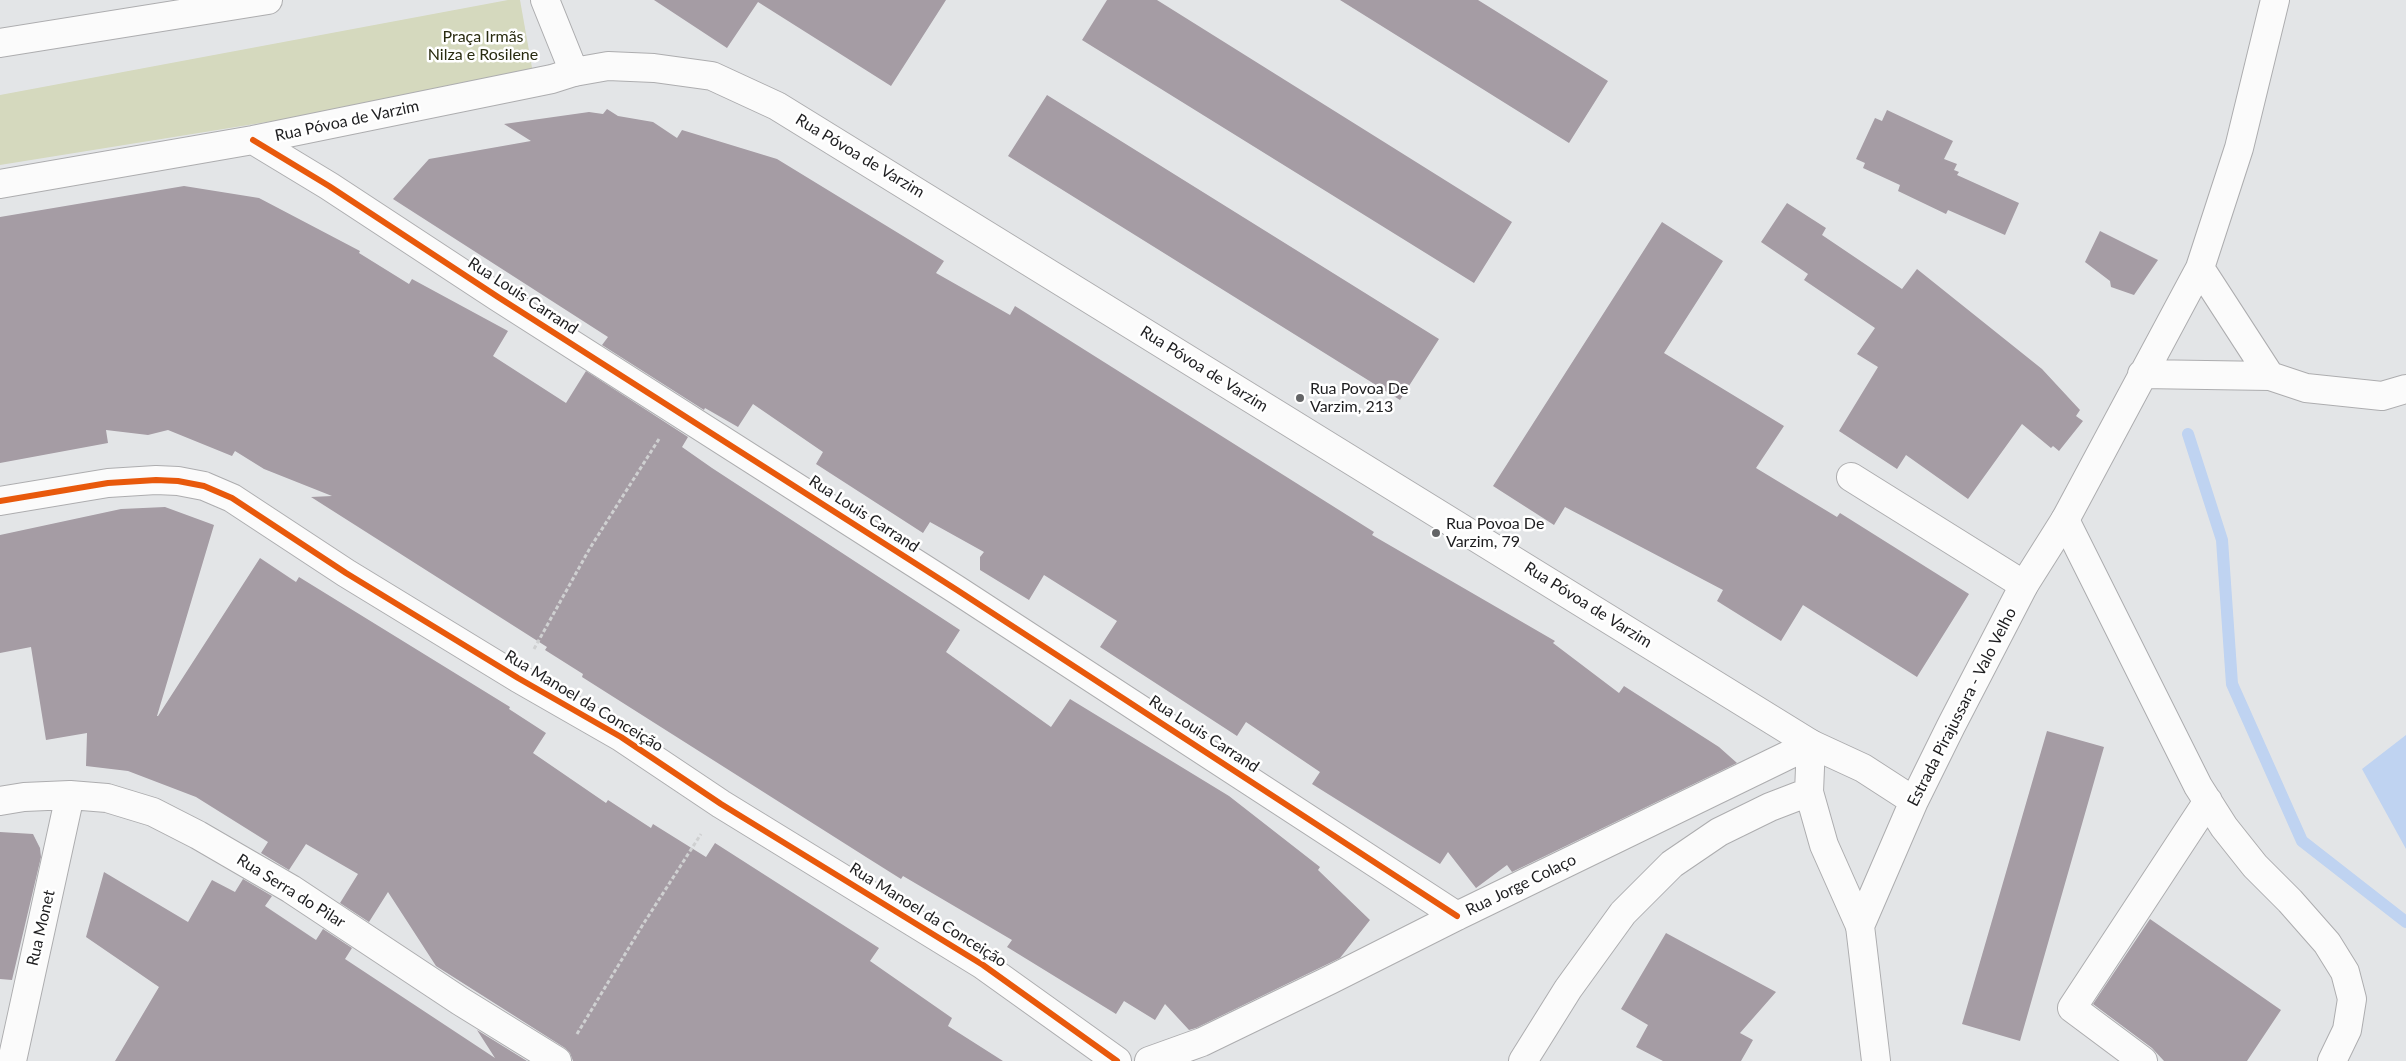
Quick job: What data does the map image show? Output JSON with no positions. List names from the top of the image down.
{
  "streets": {
    "street": [
      "Rua Póvoa de Varzim",
      "Rua Louis Carrand",
      "Rua Manoel da Conceição",
      "Estrada Pirajussara - Valo Velho",
      "Rua Jorge Colaço",
      "Rua Serra do Pilar",
      "Rua Monet"
    ]
  },
  "crossings": [
    ["Rua Póvoa de Varzim", "Rua Louis Carrand"],
    ["Rua Póvoa de Varzim", "Estrada Pirajussara - Valo Velho"],
    ["Rua Póvoa de Varzim", "Rua Jorge Colaço"],
    ["Rua Louis Carrand", "Rua Jorge Colaço"],
    ["Rua Serra do Pilar", "Rua Monet"]
  ],
  "parks": ["Praça Irmãs Nilza e Rosilene"],
  "places": ["Rua Povoa De Varzim, 213", "Rua Povoa De Varzim, 79"]
}
